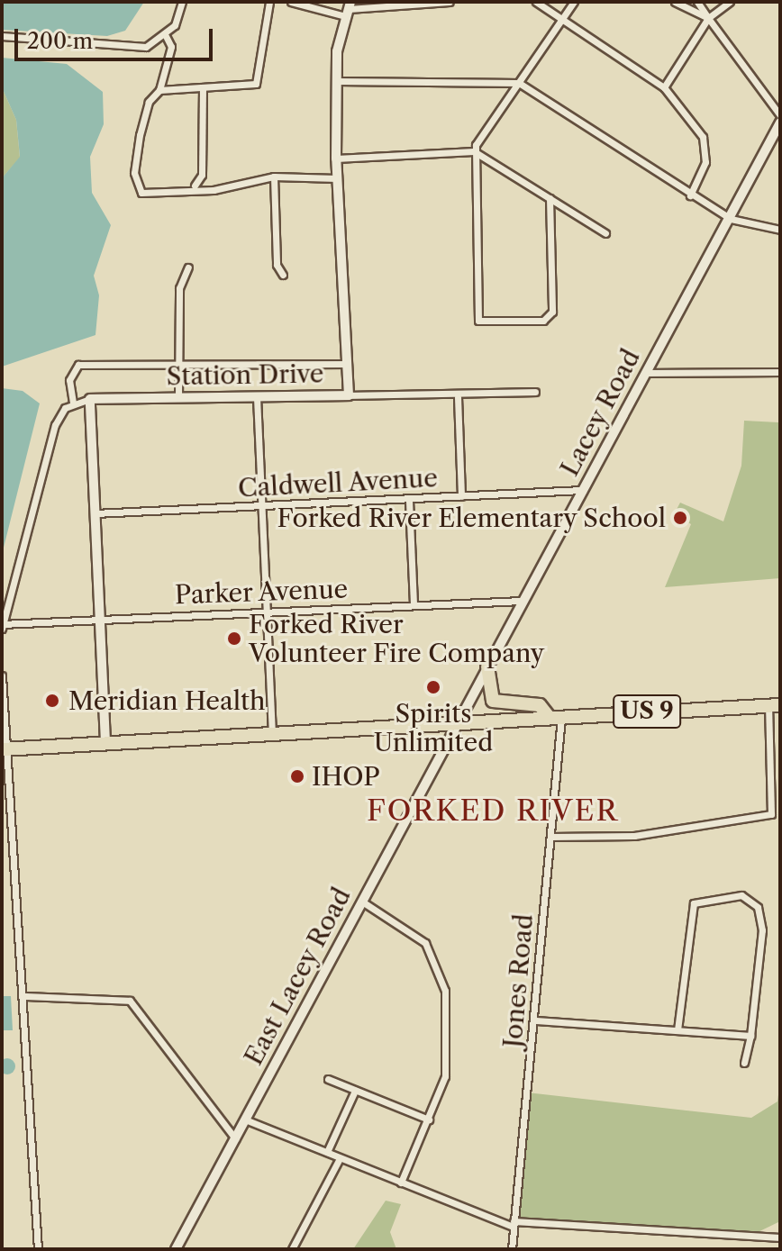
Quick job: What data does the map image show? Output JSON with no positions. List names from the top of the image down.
{
  "streets": {
    "highway": ["US 9"],
    "street": [
      "Station Drive",
      "Lacey Road",
      "Caldwell Avenue",
      "Parker Avenue",
      "East Lacey Road",
      "Jones Road"
    ]
  },
  "crossings": [
    ["Lacey Road", "Caldwell Avenue"],
    ["Lacey Road", "Parker Avenue"],
    ["Lacey Road", "US 9"],
    ["Lacey Road", "East Lacey Road"],
    ["US 9", "East Lacey Road"],
    ["US 9", "Jones Road"]
  ],
  "districts": ["FORKED RIVER"],
  "places": [
    "Forked River Elementary School",
    "Forked River Volunteer Fire Company",
    "Spirits Unlimited",
    "Meridian Health",
    "IHOP"
  ],
  "scale_bar": "200 m"
}
